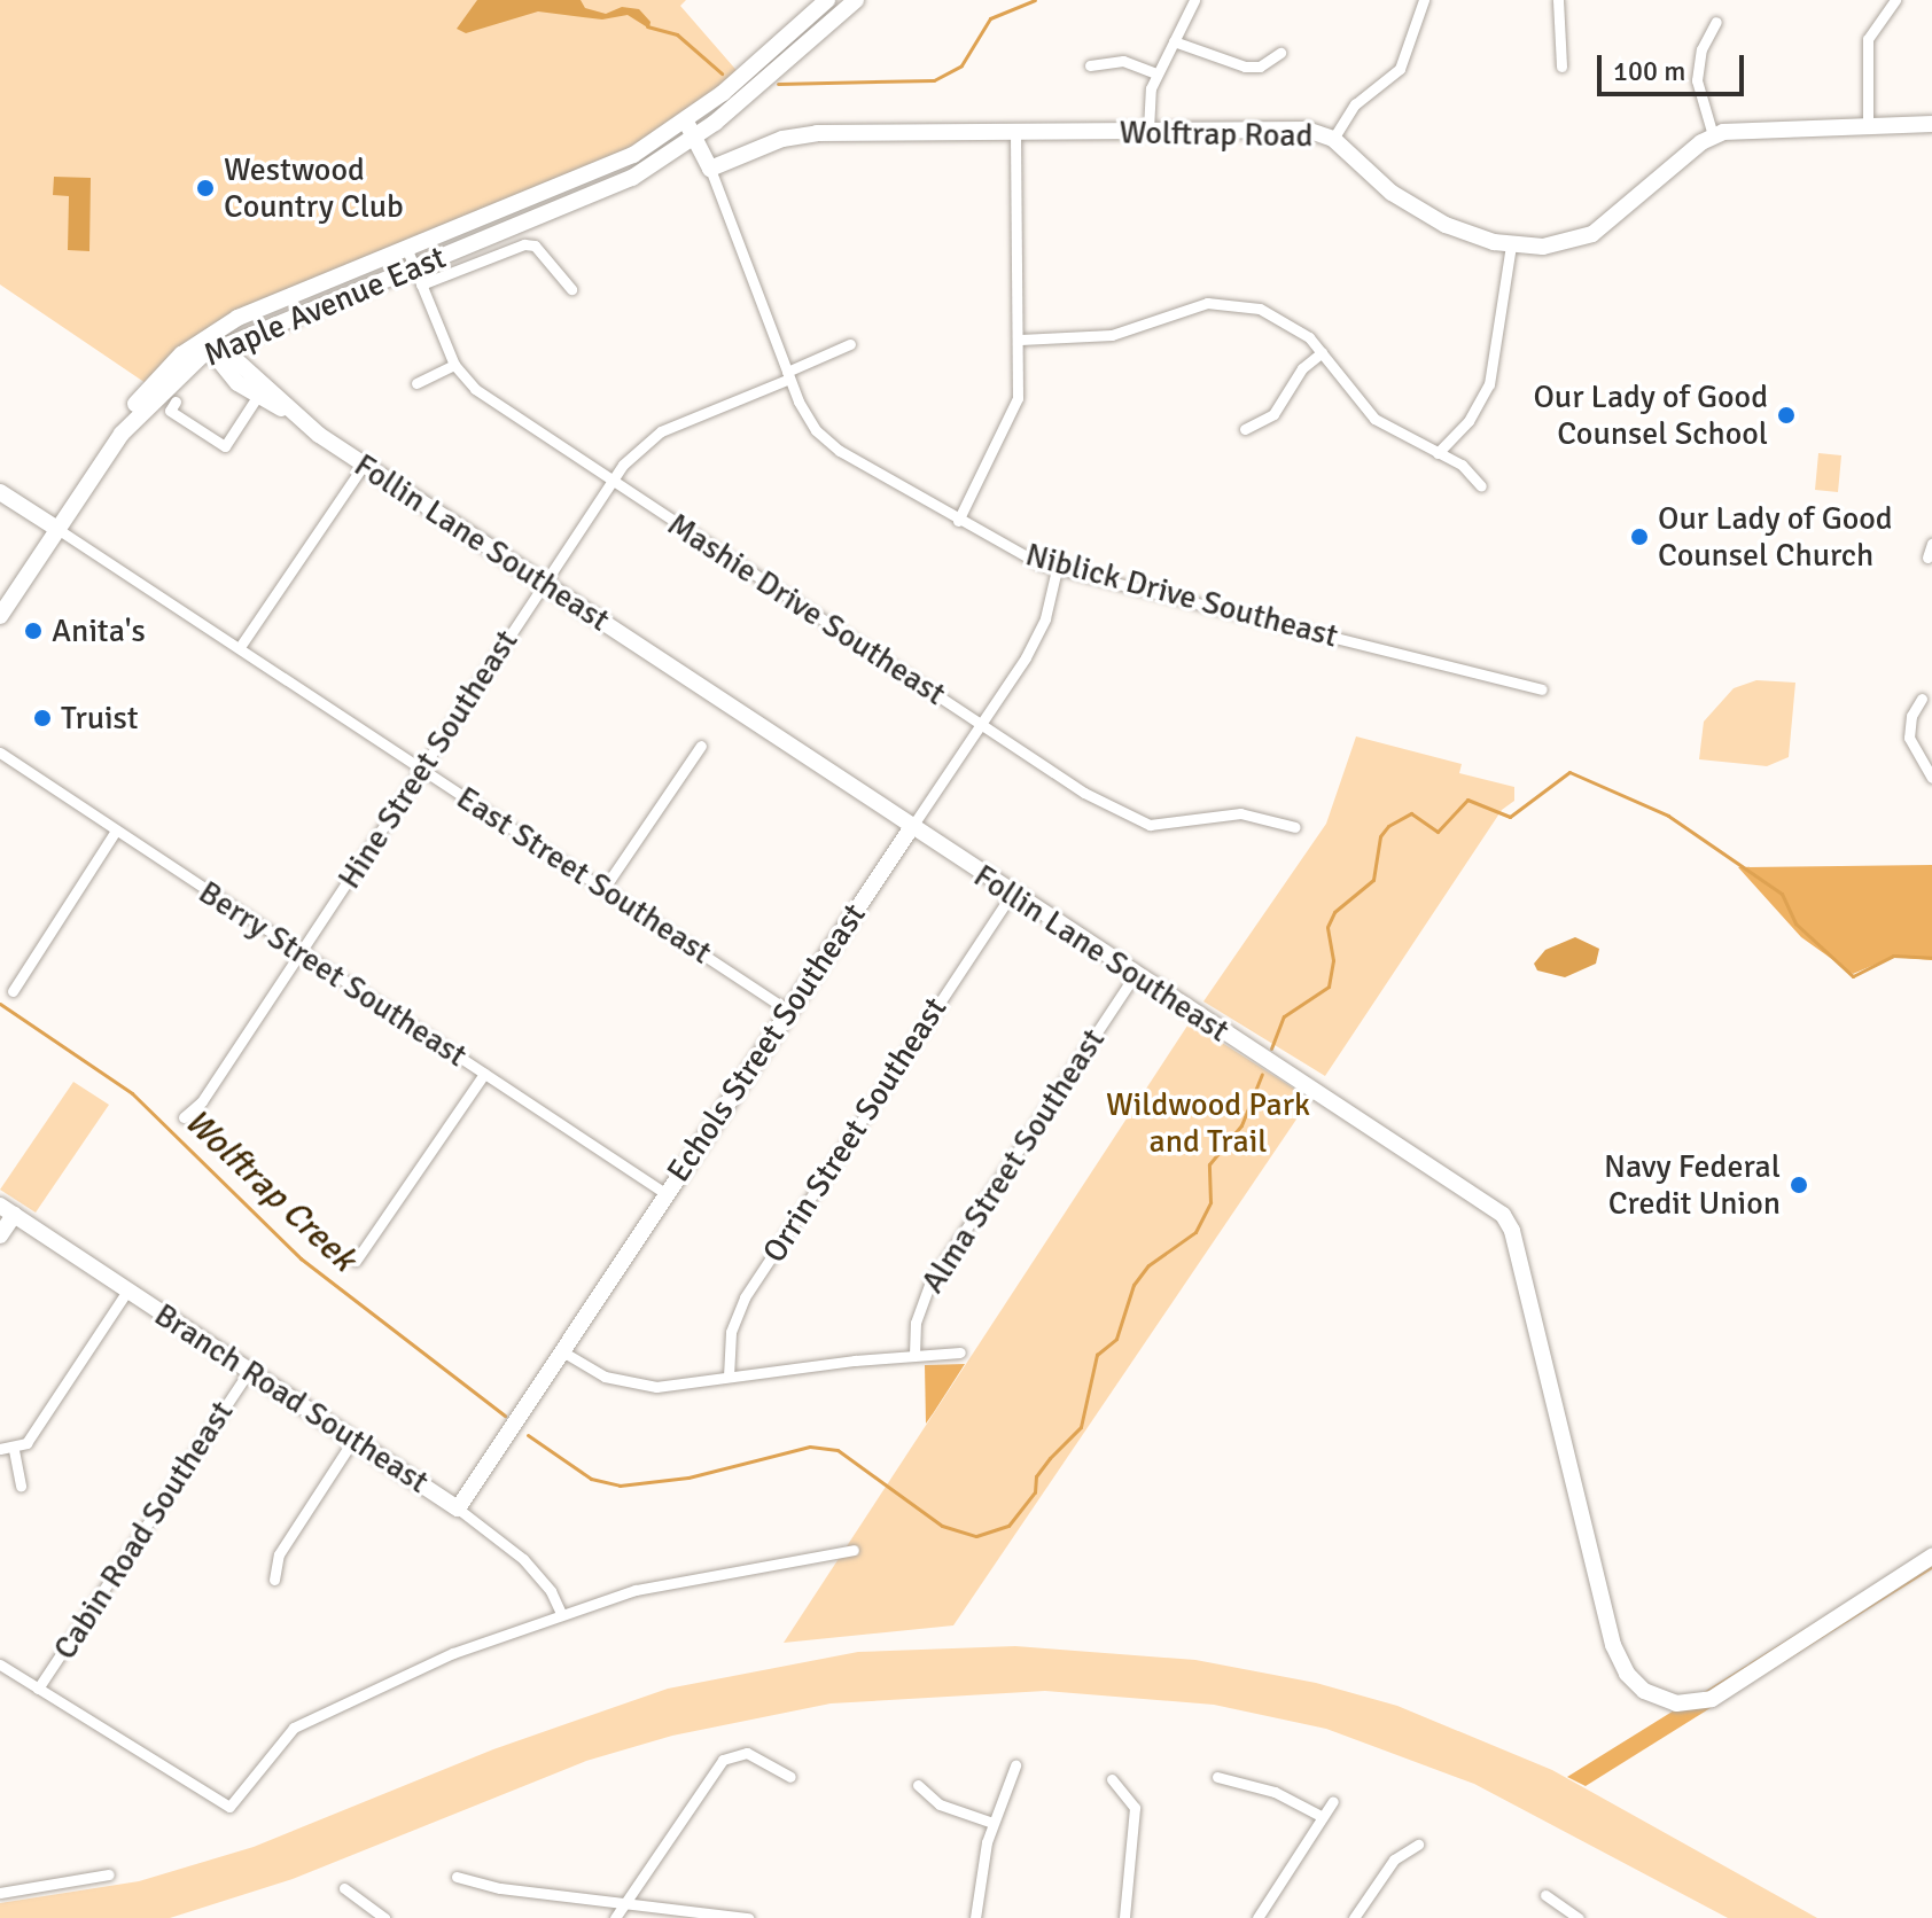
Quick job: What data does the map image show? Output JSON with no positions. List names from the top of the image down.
{
  "streets": {
    "street": [
      "Wolftrap Road",
      "Maple Avenue East",
      "Follin Lane Southeast",
      "Niblick Drive Southeast",
      "Mashie Drive Southeast",
      "Hine Street Southeast",
      "East Street Southeast",
      "Berry Street Southeast",
      "Echols Street Southeast",
      "Orrin Street Southeast",
      "Alma Street Southeast",
      "Branch Road Southeast",
      "Cabin Road Southeast"
    ]
  },
  "crossings": [
    ["Wolftrap Road", "Niblick Drive Southeast"],
    ["Maple Avenue East", "Follin Lane Southeast"],
    ["Maple Avenue East", "Niblick Drive Southeast"],
    ["Maple Avenue East", "Mashie Drive Southeast"],
    ["Maple Avenue East", "East Street Southeast"],
    ["Follin Lane Southeast", "Hine Street Southeast"],
    ["Follin Lane Southeast", "Echols Street Southeast"],
    ["Follin Lane Southeast", "Orrin Street Southeast"],
    ["Follin Lane Southeast", "Alma Street Southeast"],
    ["Niblick Drive Southeast", "Hine Street Southeast"],
    ["Niblick Drive Southeast", "Echols Street Southeast"],
    ["Mashie Drive Southeast", "Hine Street Southeast"],
    ["Mashie Drive Southeast", "Echols Street Southeast"],
    ["Hine Street Southeast", "East Street Southeast"],
    ["Hine Street Southeast", "Berry Street Southeast"],
    ["East Street Southeast", "Echols Street Southeast"],
    ["Berry Street Southeast", "Echols Street Southeast"],
    ["Echols Street Southeast", "Branch Road Southeast"],
    ["Branch Road Southeast", "Cabin Road Southeast"]
  ],
  "water": ["Wolftrap Creek"],
  "parks": ["Wildwood Park and Trail"],
  "places": [
    "Westwood Country Club",
    "Our Lady of Good Counsel School",
    "Our Lady of Good Counsel Church",
    "Anita's",
    "Truist",
    "Navy Federal Credit Union"
  ],
  "scale_bar": "100 m"
}
